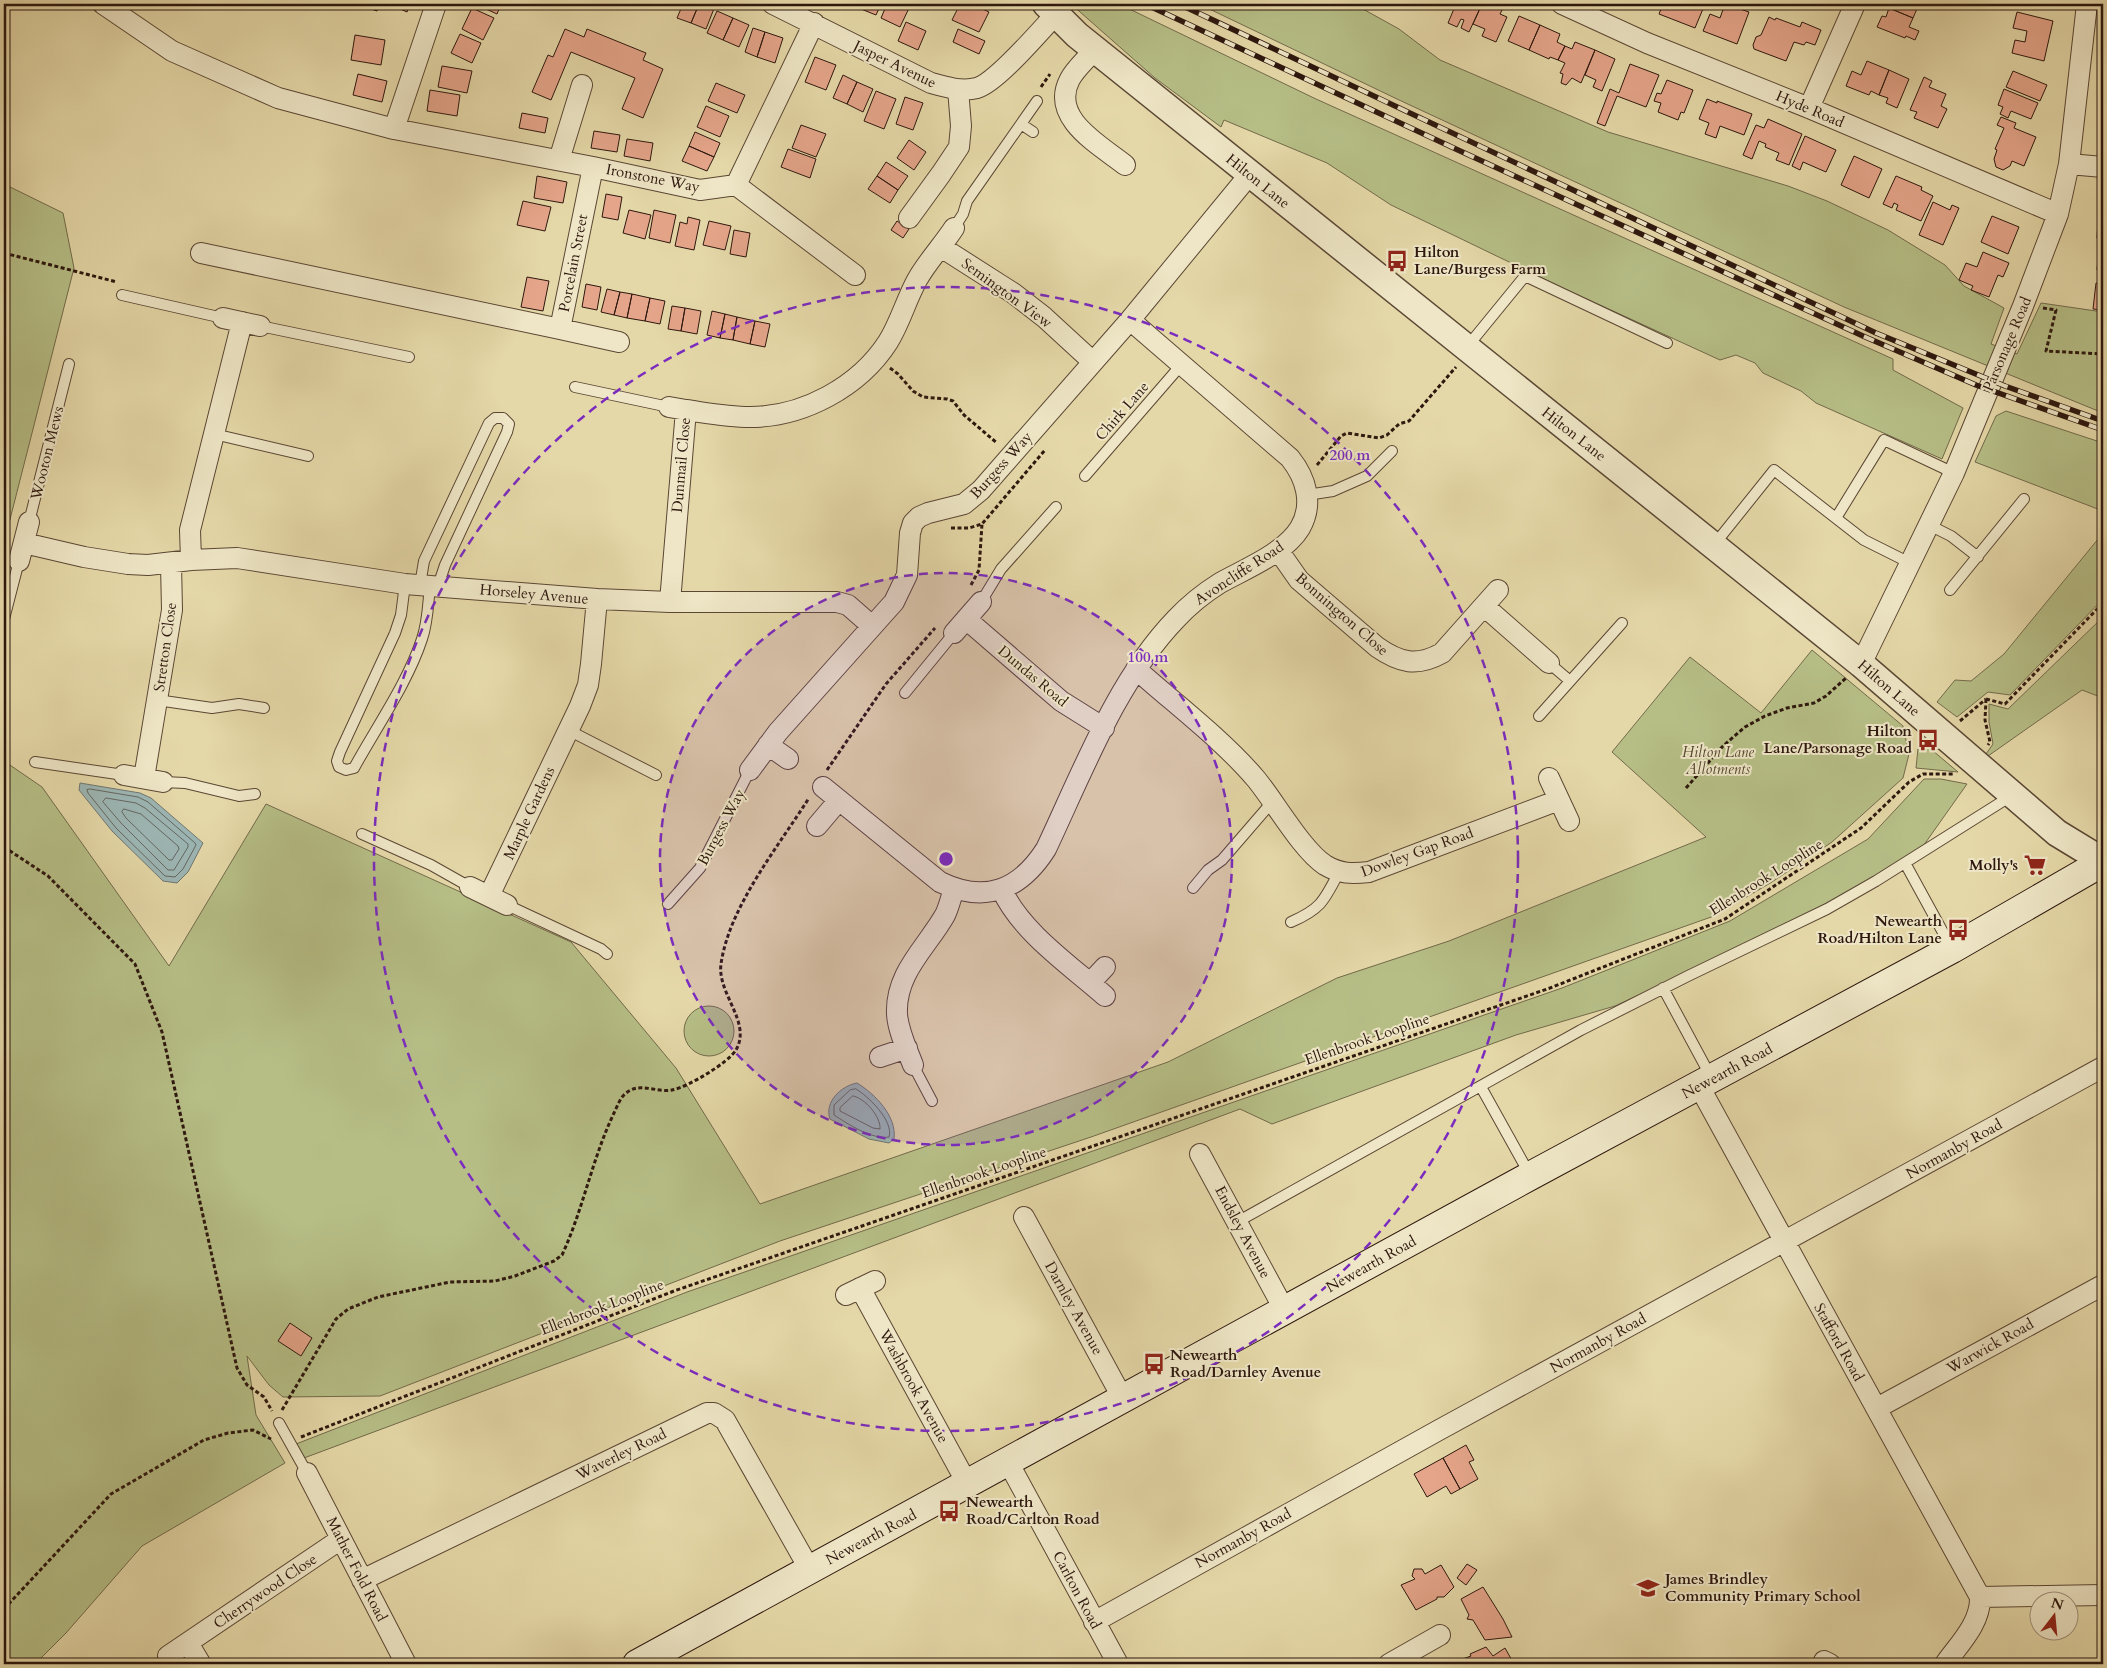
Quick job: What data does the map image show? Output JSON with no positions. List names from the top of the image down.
{
  "streets": {
    "main road": ["Newearth Road"],
    "street": [
      "Jasper Avenue",
      "Hyde Road",
      "Ironstone Way",
      "Hilton Lane",
      "Porcelain Street",
      "Semington View",
      "Parsonage Road",
      "Wooton Mews",
      "Dunmail Close",
      "Burgess Way",
      "Avoncliffe Road",
      "Horseley Avenue",
      "Bonnington Close",
      "Stretton Close",
      "Dundas Road",
      "Marple Gardens",
      "Dowley Gap Road",
      "Normanby Road",
      "Endsley Avenue",
      "Darnley Avenue",
      "Stafford Road",
      "Warwick Road",
      "Washbrook Avenue",
      "Waverley Road",
      "Mather Fold Road",
      "Carlton Road",
      "Cherrywood Close"
    ],
    "lane": ["Chirk Lane"],
    "path": ["Ellenbrook Loopline"]
  },
  "crossings": [
    ["Jasper Avenue", "Hilton Lane"],
    ["Hyde Road", "Parsonage Road"],
    ["Ironstone Way", "Porcelain Street"],
    ["Hilton Lane", "Parsonage Road"],
    ["Hilton Lane", "Burgess Way"],
    ["Hilton Lane", "Ellenbrook Loopline"],
    ["Hilton Lane", "Newearth Road"],
    ["Semington View", "Burgess Way"],
    ["Dunmail Close", "Horseley Avenue"],
    ["Burgess Way", "Horseley Avenue"],
    ["Avoncliffe Road", "Bonnington Close"],
    ["Avoncliffe Road", "Dundas Road"],
    ["Avoncliffe Road", "Dowley Gap Road"],
    ["Horseley Avenue", "Stretton Close"],
    ["Horseley Avenue", "Marple Gardens"],
    ["Newearth Road", "Endsley Avenue"],
    ["Newearth Road", "Darnley Avenue"],
    ["Newearth Road", "Stafford Road"],
    ["Newearth Road", "Washbrook Avenue"],
    ["Newearth Road", "Waverley Road"],
    ["Newearth Road", "Carlton Road"],
    ["Normanby Road", "Stafford Road"],
    ["Normanby Road", "Carlton Road"],
    ["Stafford Road", "Warwick Road"],
    ["Waverley Road", "Mather Fold Road"],
    ["Mather Fold Road", "Cherrywood Close"]
  ],
  "parks": ["Hilton Lane Allotments"],
  "places": {
    "bus stop": [
      "Hilton Lane/Burgess Farm",
      "Hilton Lane/Parsonage Road",
      "Newearth Road/Hilton Lane",
      "Newearth Road/Darnley Avenue",
      "Newearth Road/Carlton Road"
    ],
    "supermarket": ["Molly's"],
    "school or university": ["James Brindley Community Primary School"]
  },
  "north": "top",
  "rings": ["200 m", "100 m"]
}
